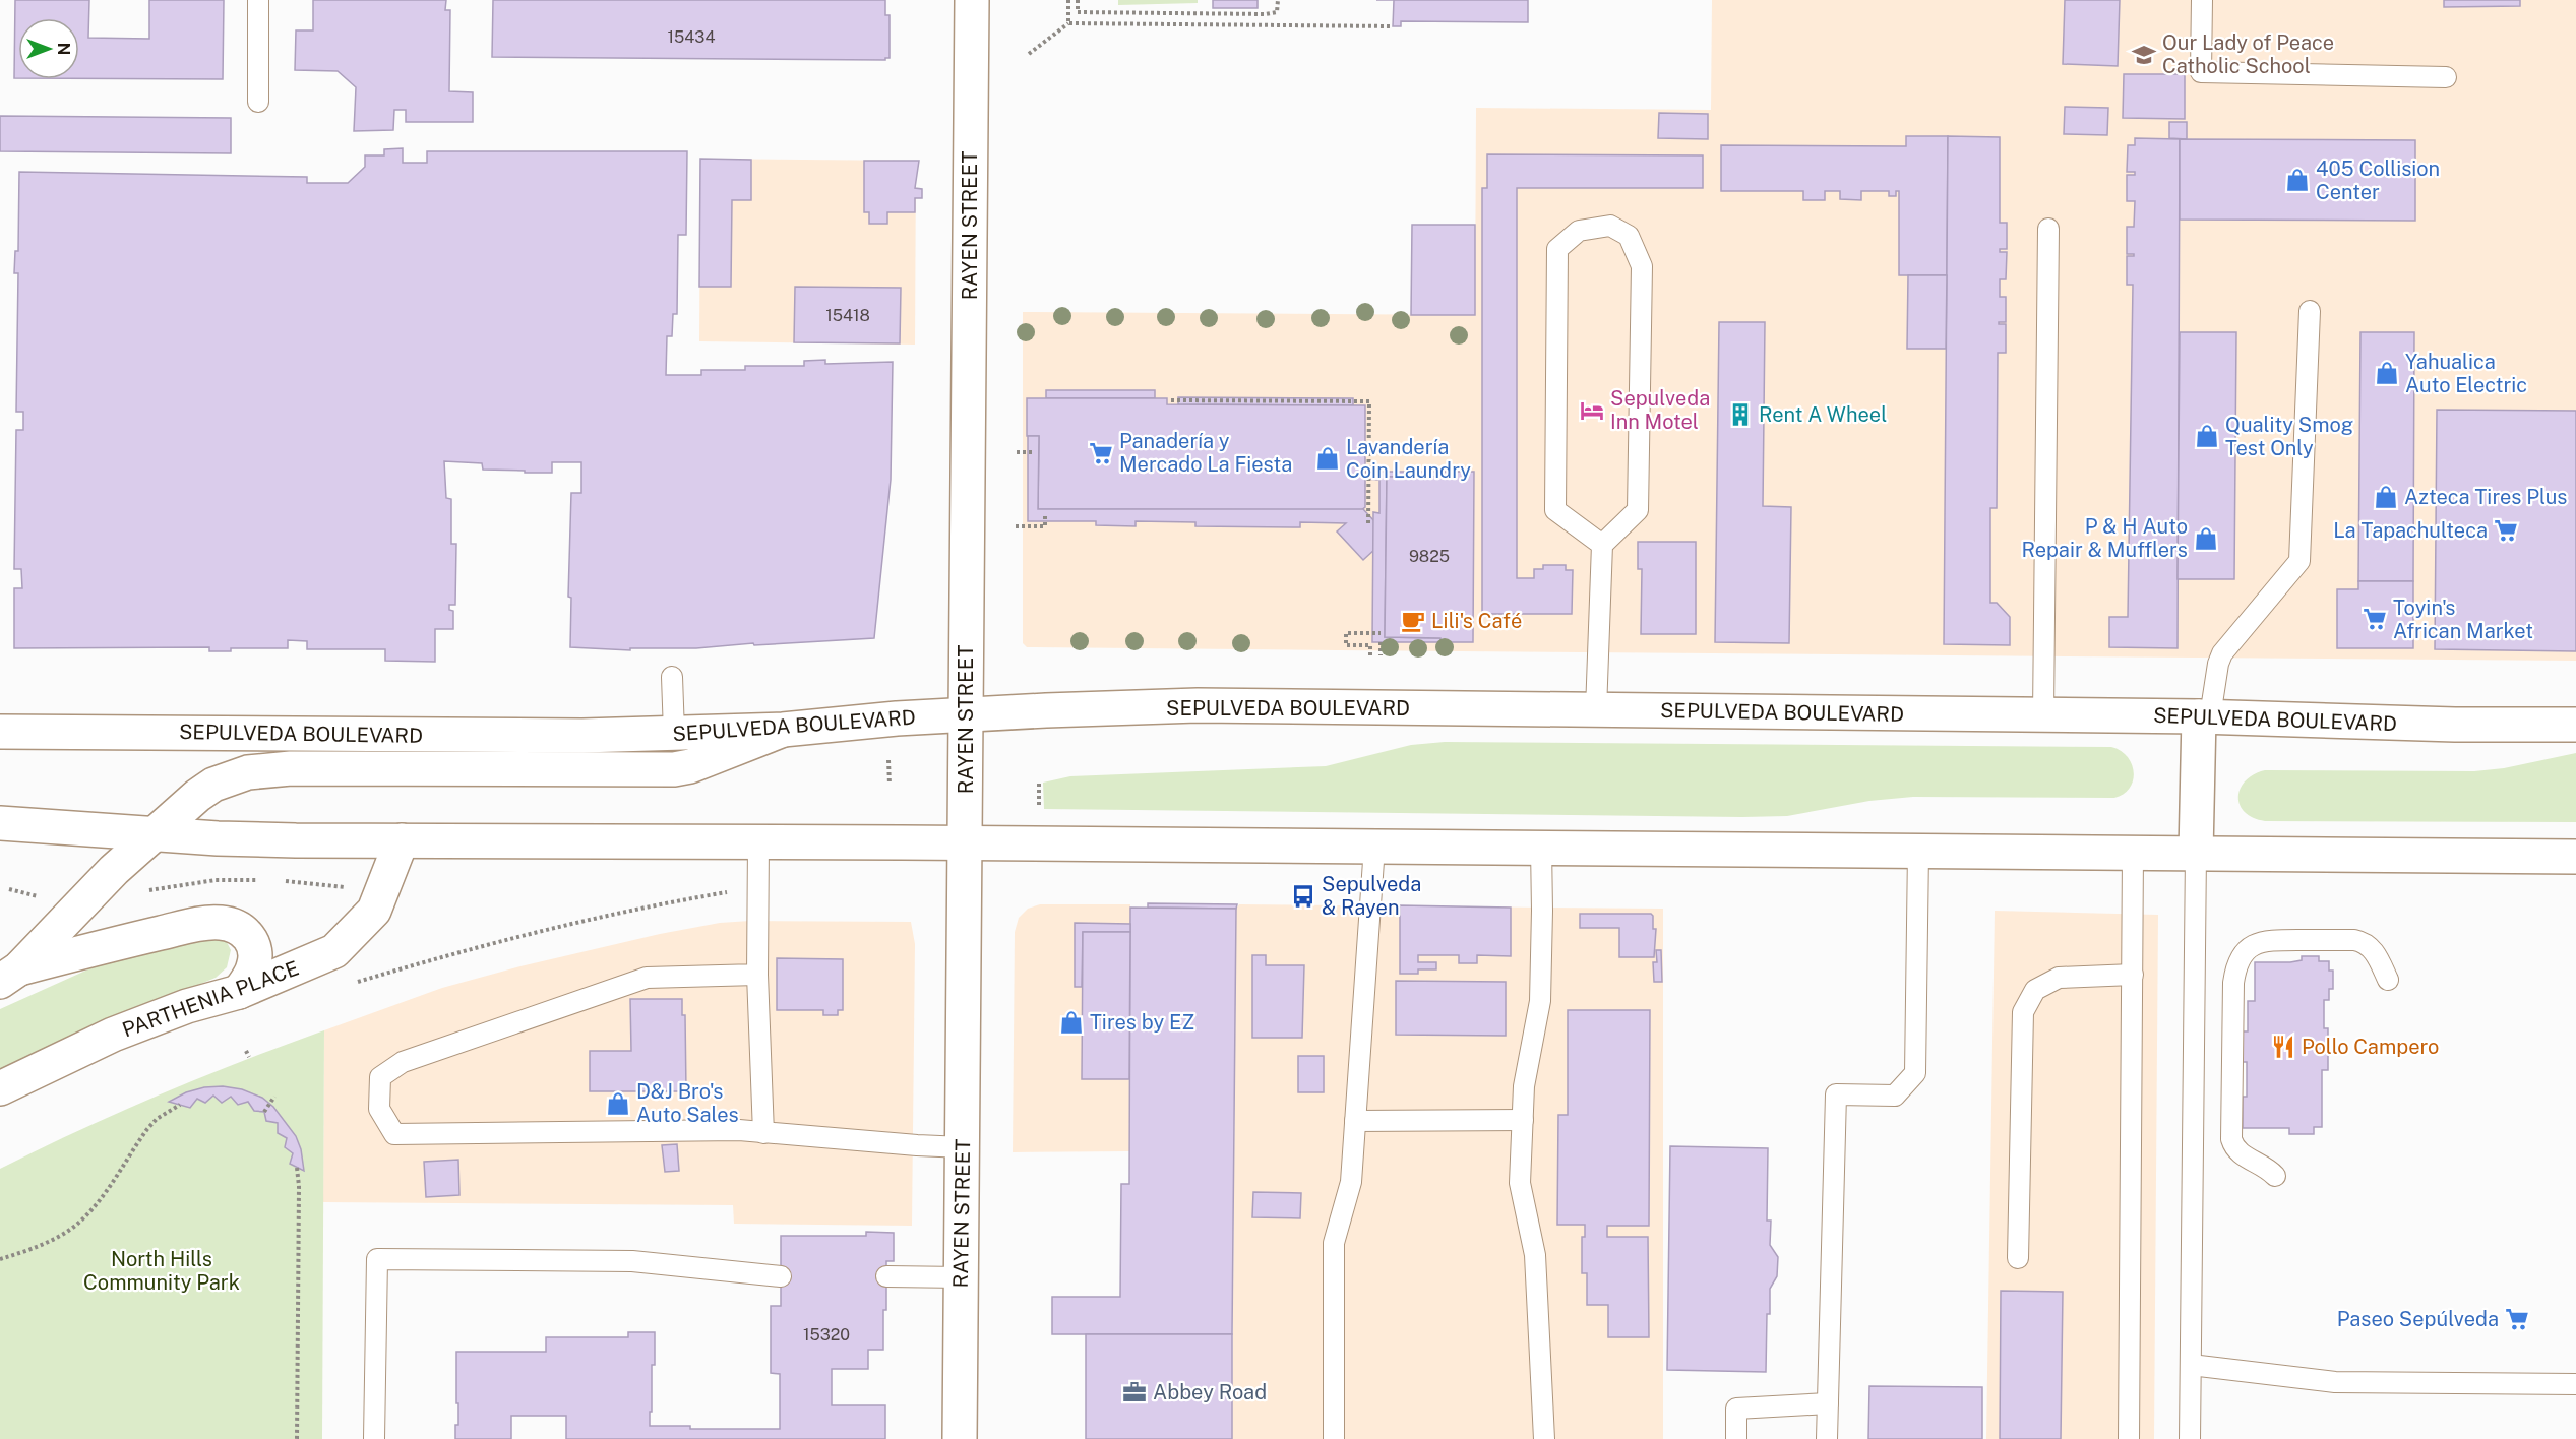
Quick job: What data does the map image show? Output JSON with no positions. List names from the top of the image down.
{
  "streets": {
    "main road": ["RAYEN STREET", "SEPULVEDA BOULEVARD", "PARTHENIA PLACE"]
  },
  "crossings": [
    ["RAYEN STREET", "SEPULVEDA BOULEVARD"]
  ],
  "parks": ["North Hills Community Park"],
  "places": {
    "school or university": ["Our Lady of Peace Catholic School"],
    "shop": [
      "405 Collision Center",
      "Yahualica Auto Electric",
      "Quality Smog Test Only",
      "Lavandería Coin Laundry",
      "Azteca Tires Plus",
      "P & H Auto Repair & Mufflers",
      "Tires by EZ",
      "D&J Bro's Auto Sales"
    ],
    "hotel": ["Sepulveda Inn Motel"],
    "building": ["Rent A Wheel"],
    "supermarket": [
      "Panadería y Mercado La Fiesta",
      "La Tapachulteca",
      "Toyin's African Market",
      "Paseo Sepúlveda"
    ],
    "cafe": ["Lili's Café"],
    "bus stop": ["Sepulveda & Rayen"],
    "restaurant": ["Pollo Campero"],
    "office": ["Abbey Road"]
  },
  "house_numbers": [
    "15434",
    "15418",
    "9825",
    "15320"
  ],
  "north": "right"
}
